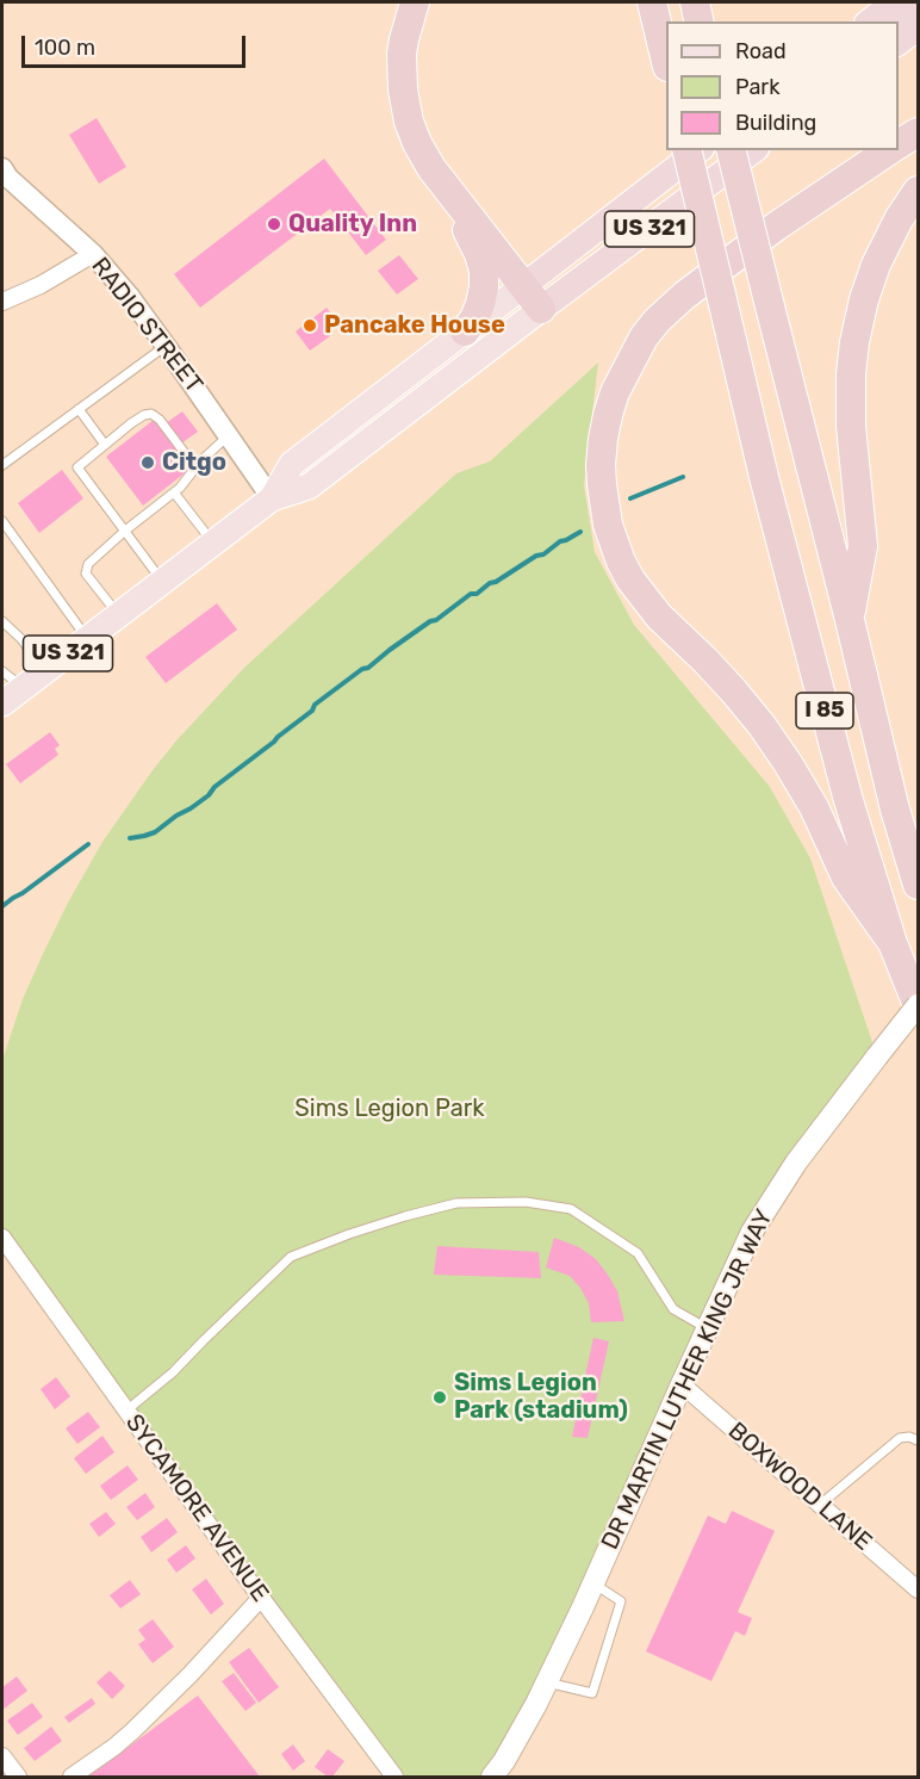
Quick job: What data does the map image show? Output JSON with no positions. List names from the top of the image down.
{
  "streets": {
    "highway": ["US 321", "I 85"],
    "main road": ["DR MARTIN LUTHER KING JR WAY"],
    "street": ["RADIO STREET", "BOXWOOD LANE", "SYCAMORE AVENUE"]
  },
  "crossings": [
    ["US 321", "RADIO STREET"],
    ["I 85", "DR MARTIN LUTHER KING JR WAY"],
    ["DR MARTIN LUTHER KING JR WAY", "BOXWOOD LANE"]
  ],
  "parks": ["Sims Legion Park"],
  "places": [
    "Quality Inn",
    "Pancake House",
    "Citgo",
    "Sims Legion Park (stadium)"
  ],
  "legend": ["Road", "Park", "Building"],
  "scale_bar": "100 m"
}
